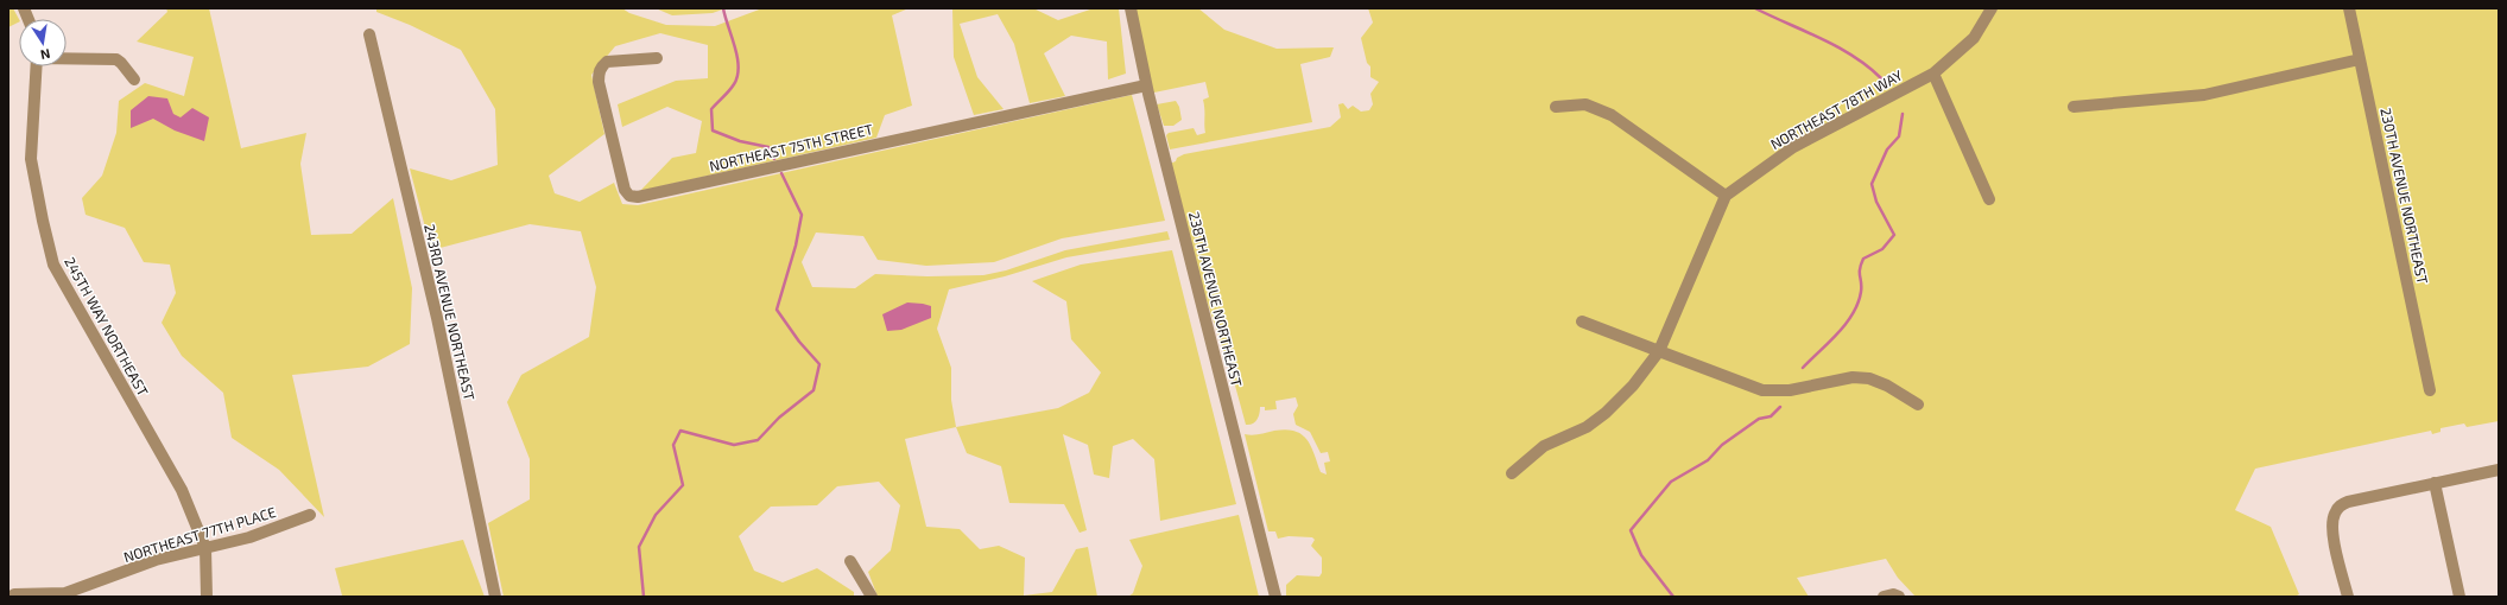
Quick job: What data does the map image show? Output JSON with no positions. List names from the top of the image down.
{
  "streets": {
    "street": [
      "NORTHEAST 78TH WAY",
      "NORTHEAST 75TH STREET",
      "230TH AVENUE NORTHEAST",
      "238TH AVENUE NORTHEAST",
      "243RD AVENUE NORTHEAST",
      "245TH WAY NORTHEAST",
      "NORTHEAST 77TH PLACE"
    ]
  },
  "crossings": [
    ["NORTHEAST 75TH STREET", "238TH AVENUE NORTHEAST"],
    ["245TH WAY NORTHEAST", "NORTHEAST 77TH PLACE"]
  ],
  "north": "bottom"
}
